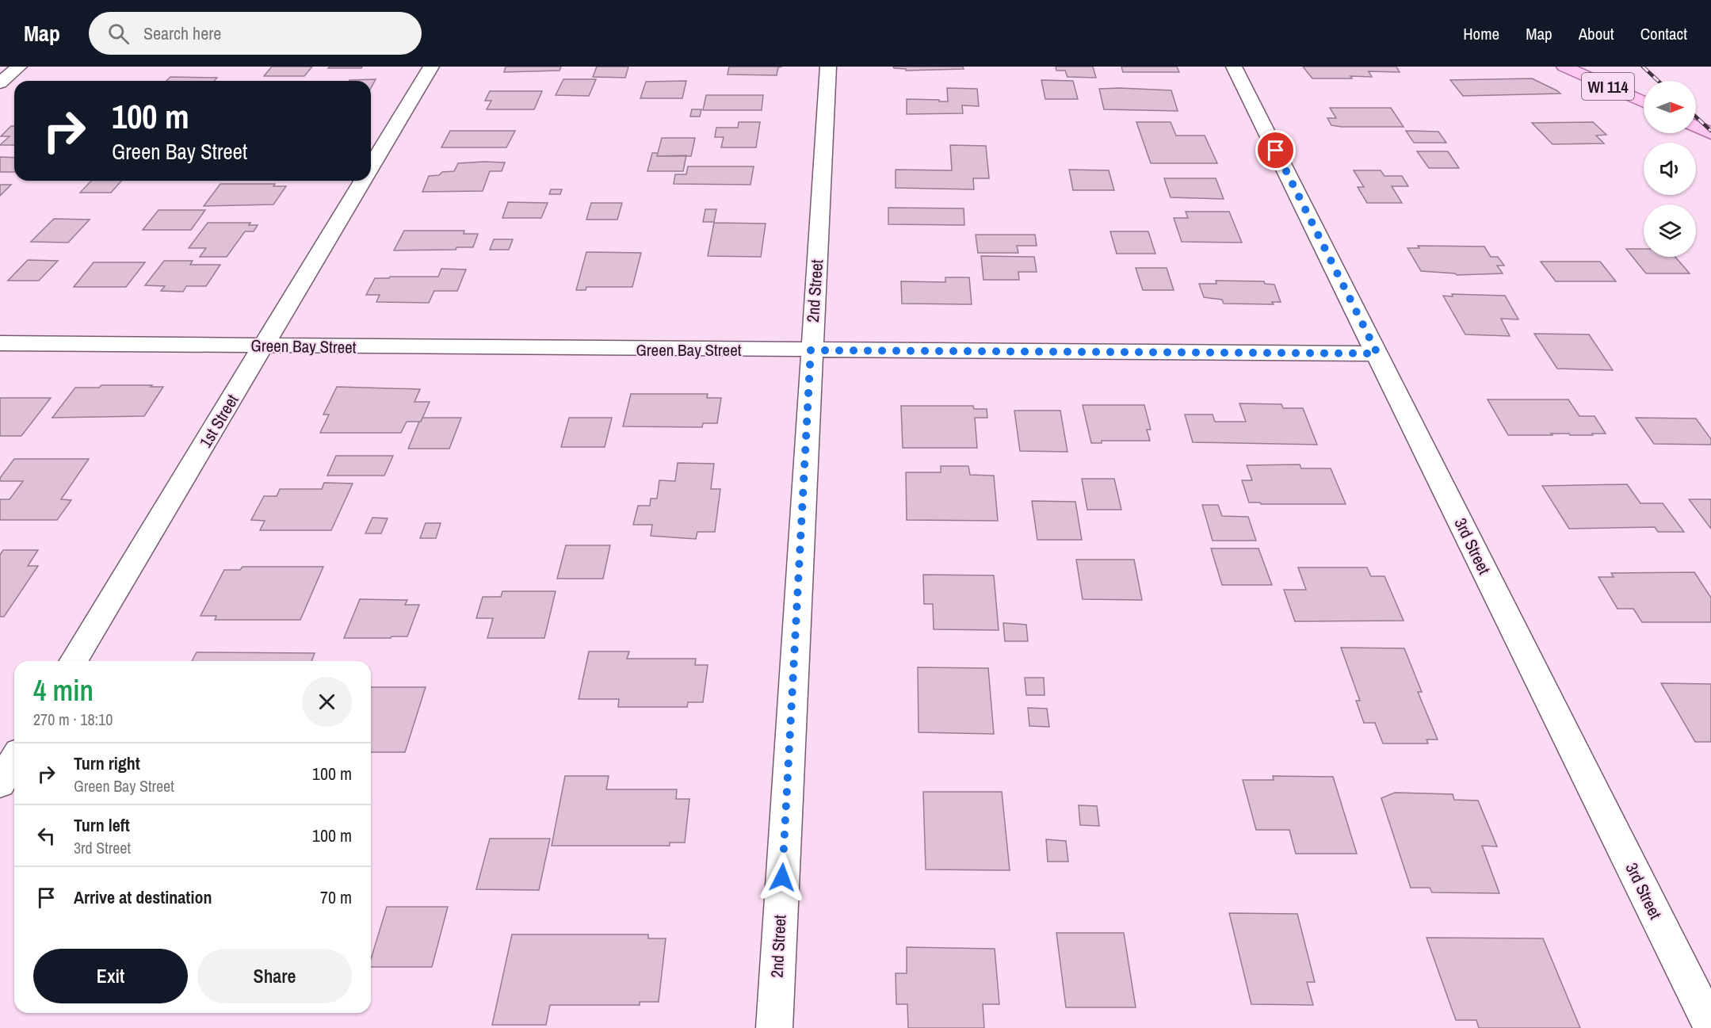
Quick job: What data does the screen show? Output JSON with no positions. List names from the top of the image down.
{
  "streets": {
    "main road": ["WI 114"],
    "street": [
      "2nd Street",
      "Green Bay Street",
      "1st Street",
      "3rd Street"
    ]
  },
  "crossings": [
    ["2nd Street", "Green Bay Street"],
    ["Green Bay Street", "1st Street"],
    ["Green Bay Street", "3rd Street"]
  ],
  "north": "right",
  "page": {
    "header": "Map",
    "search": "Search here",
    "nav": [
      "Home",
      "Map",
      "About",
      "Contact"
    ],
    "turn": ["100 m", "Green Bay Street"],
    "heading": ["4 min", "270 m · 18:10"],
    "list": [
      {
        "name": "Turn right",
        "note": "Green Bay Street",
        "value": "100 m"
      },
      {
        "name": "Turn left",
        "note": "3rd Street",
        "value": "100 m"
      },
      {
        "name": "Arrive at destination",
        "value": "70 m"
      }
    ],
    "buttons": ["Exit", "Share"]
  }
}
